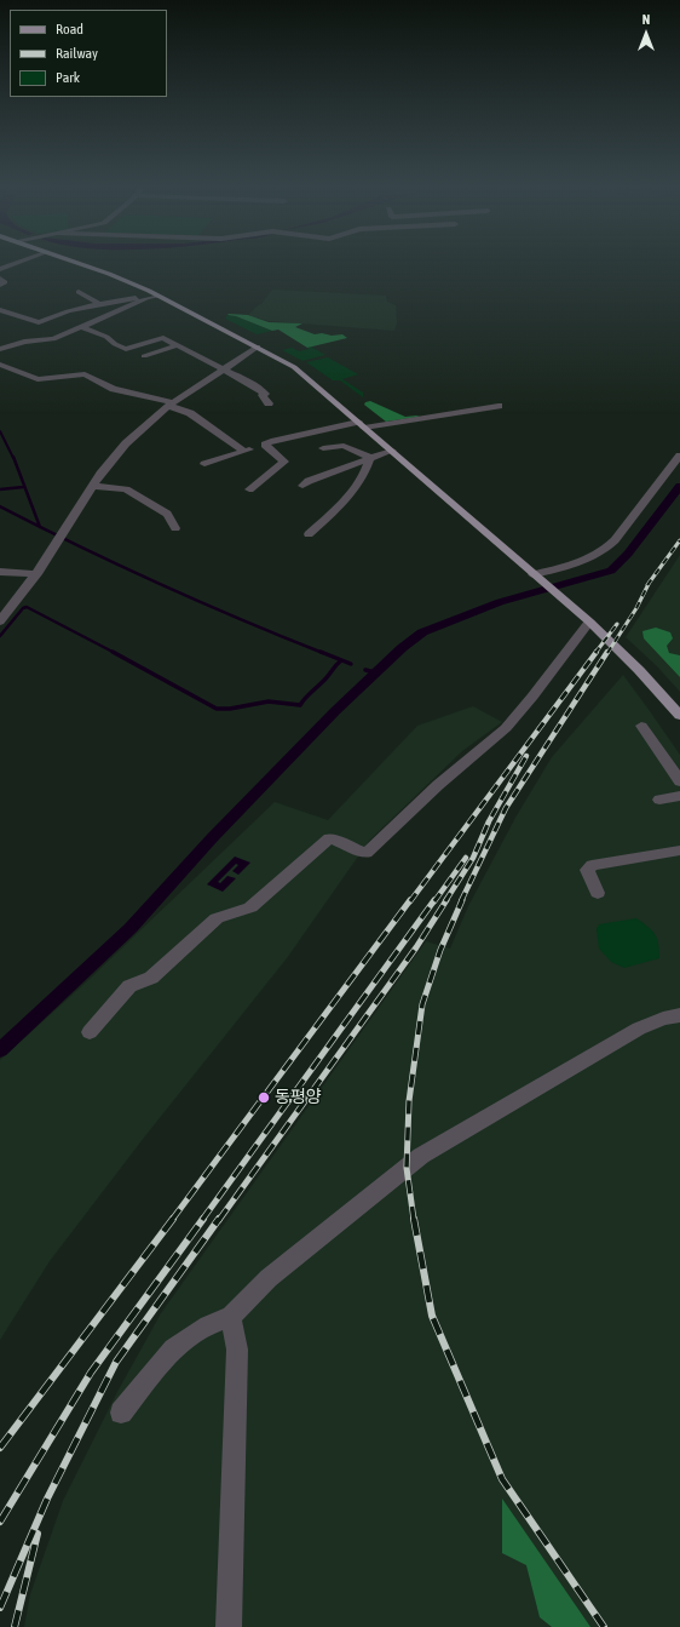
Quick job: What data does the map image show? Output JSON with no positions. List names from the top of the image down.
{
  "places": ["동평양"],
  "legend": ["Road", "Railway", "Park"],
  "north": "top"
}
